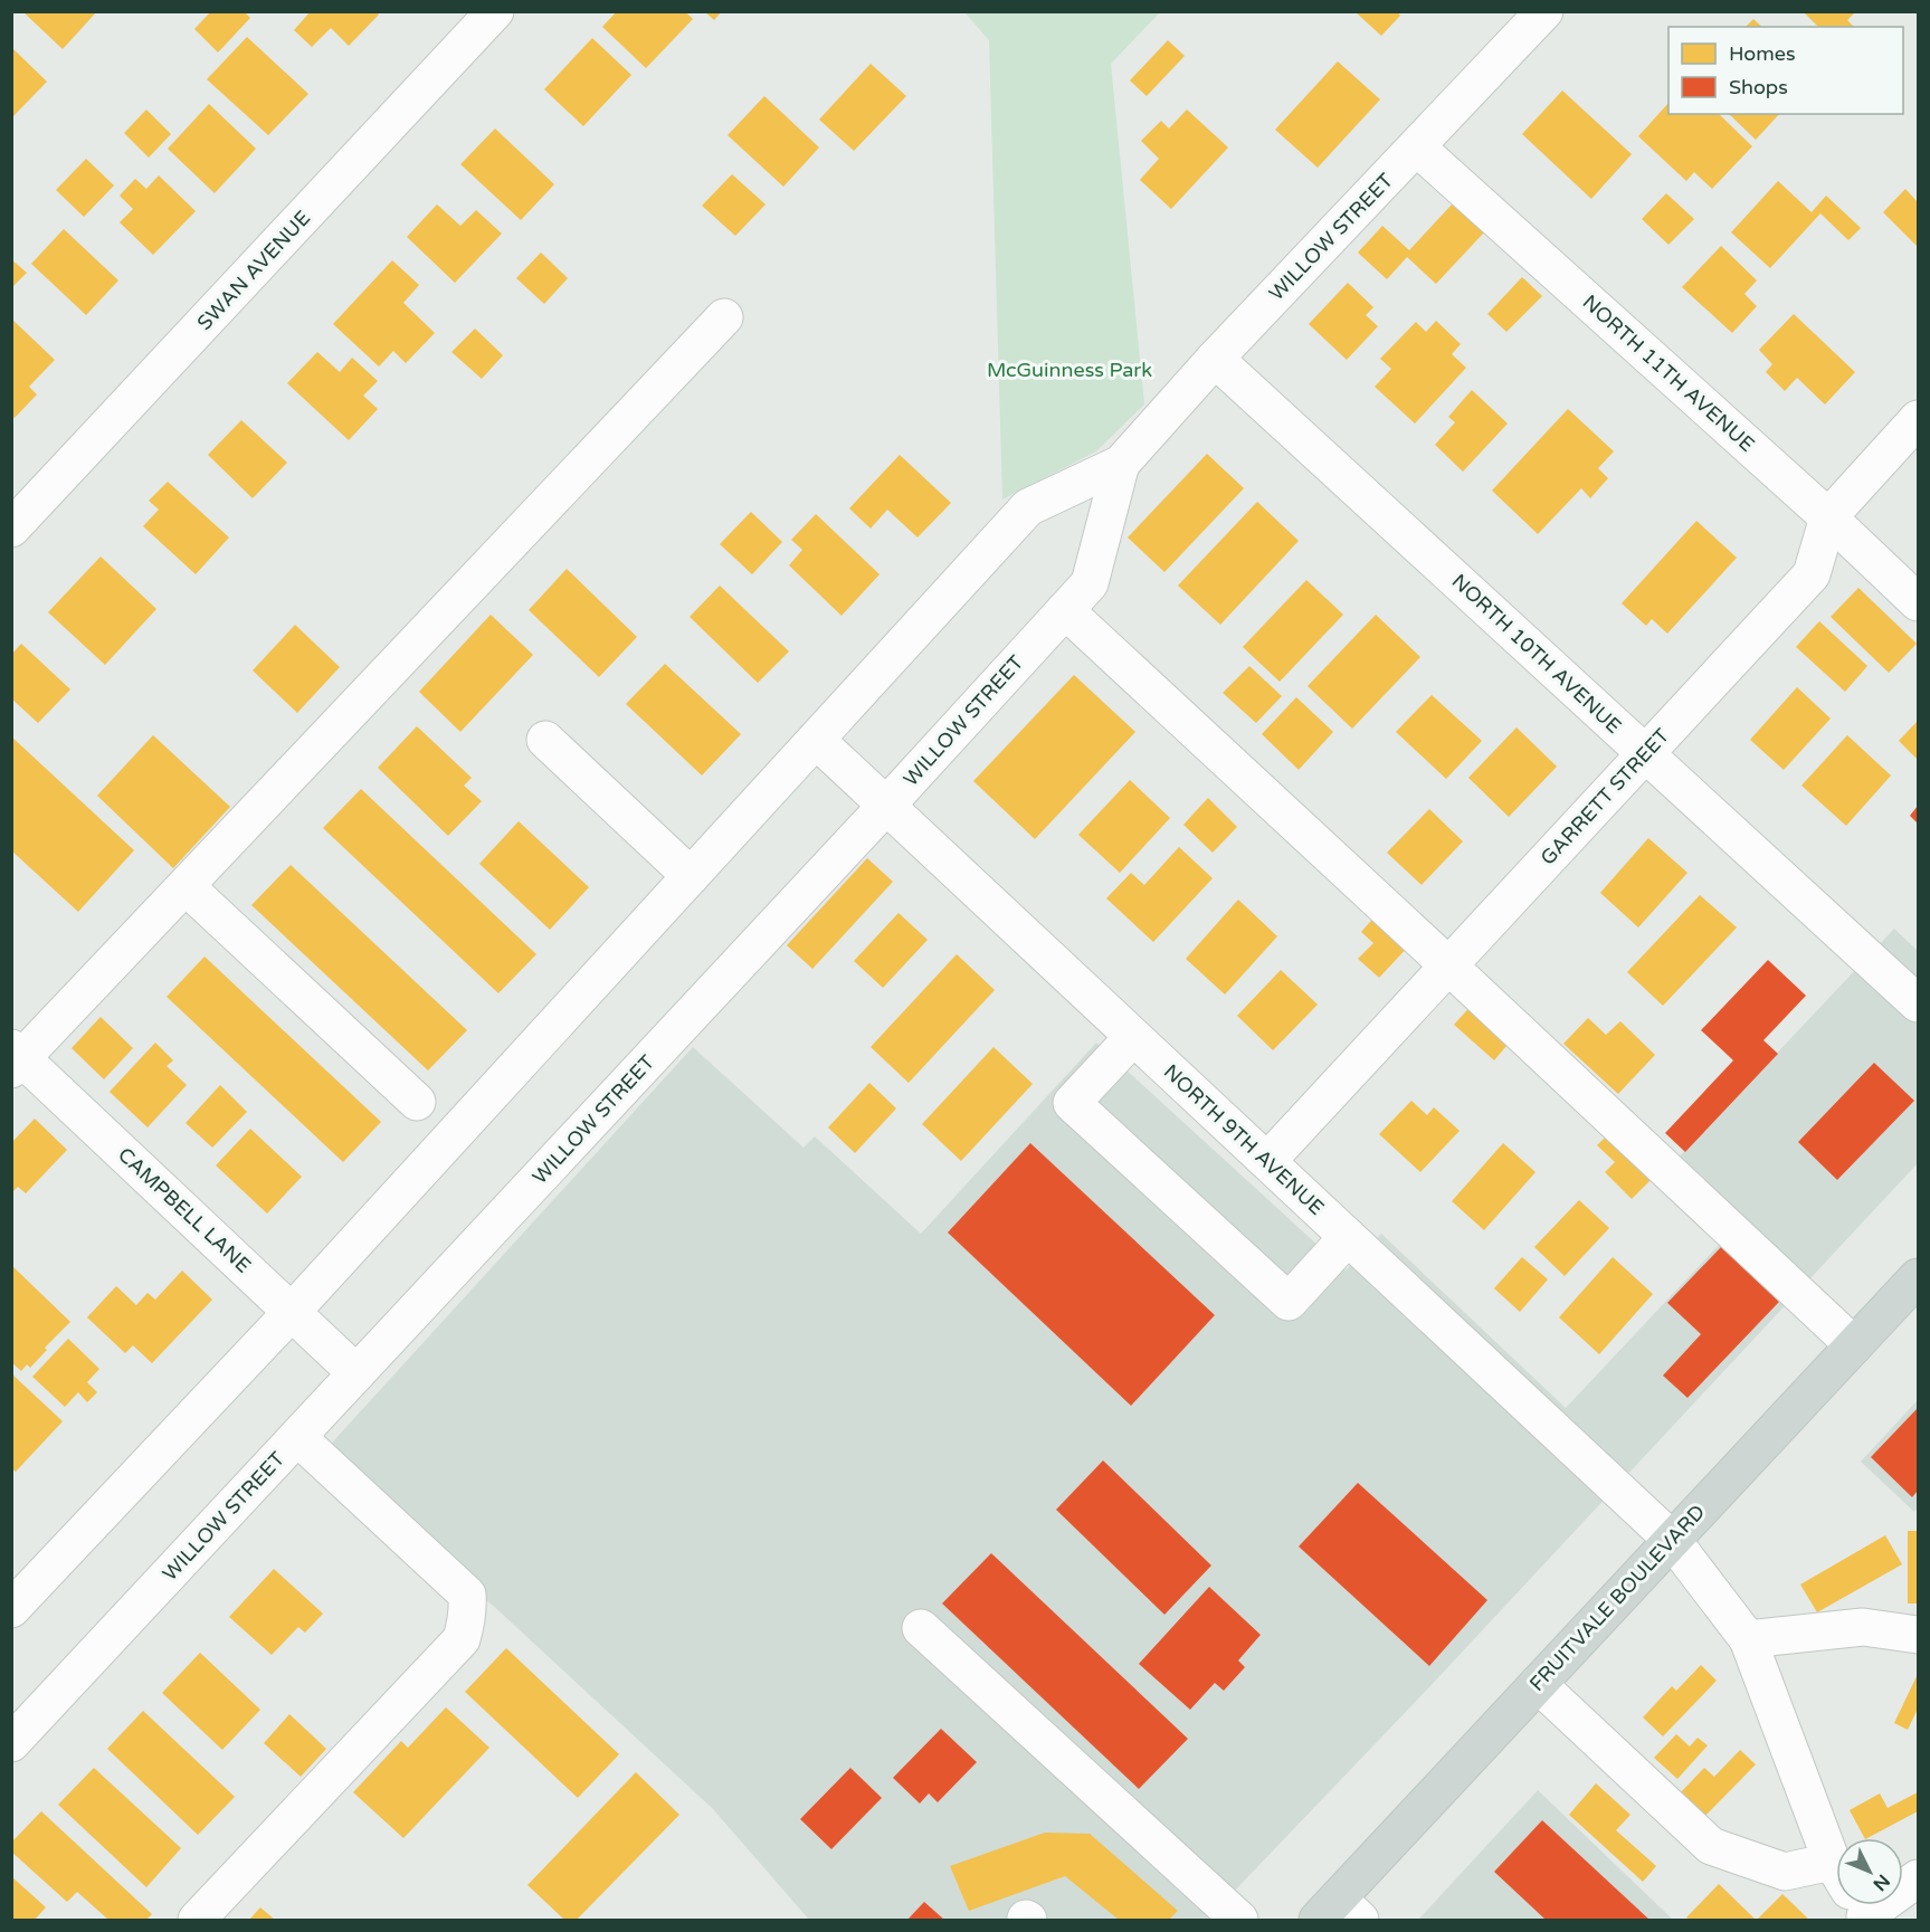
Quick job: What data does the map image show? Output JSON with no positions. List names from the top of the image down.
{
  "streets": {
    "main road": ["FRUITVALE BOULEVARD"],
    "street": [
      "WILLOW STREET",
      "SWAN AVENUE",
      "NORTH 11TH AVENUE",
      "NORTH 10TH AVENUE",
      "GARRETT STREET",
      "NORTH 9TH AVENUE",
      "CAMPBELL LANE"
    ]
  },
  "crossings": [
    ["WILLOW STREET", "NORTH 11TH AVENUE"],
    ["WILLOW STREET", "NORTH 10TH AVENUE"],
    ["WILLOW STREET", "NORTH 9TH AVENUE"],
    ["WILLOW STREET", "CAMPBELL LANE"],
    ["NORTH 11TH AVENUE", "GARRETT STREET"],
    ["NORTH 10TH AVENUE", "GARRETT STREET"],
    ["GARRETT STREET", "NORTH 9TH AVENUE"],
    ["NORTH 9TH AVENUE", "FRUITVALE BOULEVARD"]
  ],
  "parks": ["McGuinness Park"],
  "legend": ["Homes", "Shops"],
  "north": "bottom right"
}
